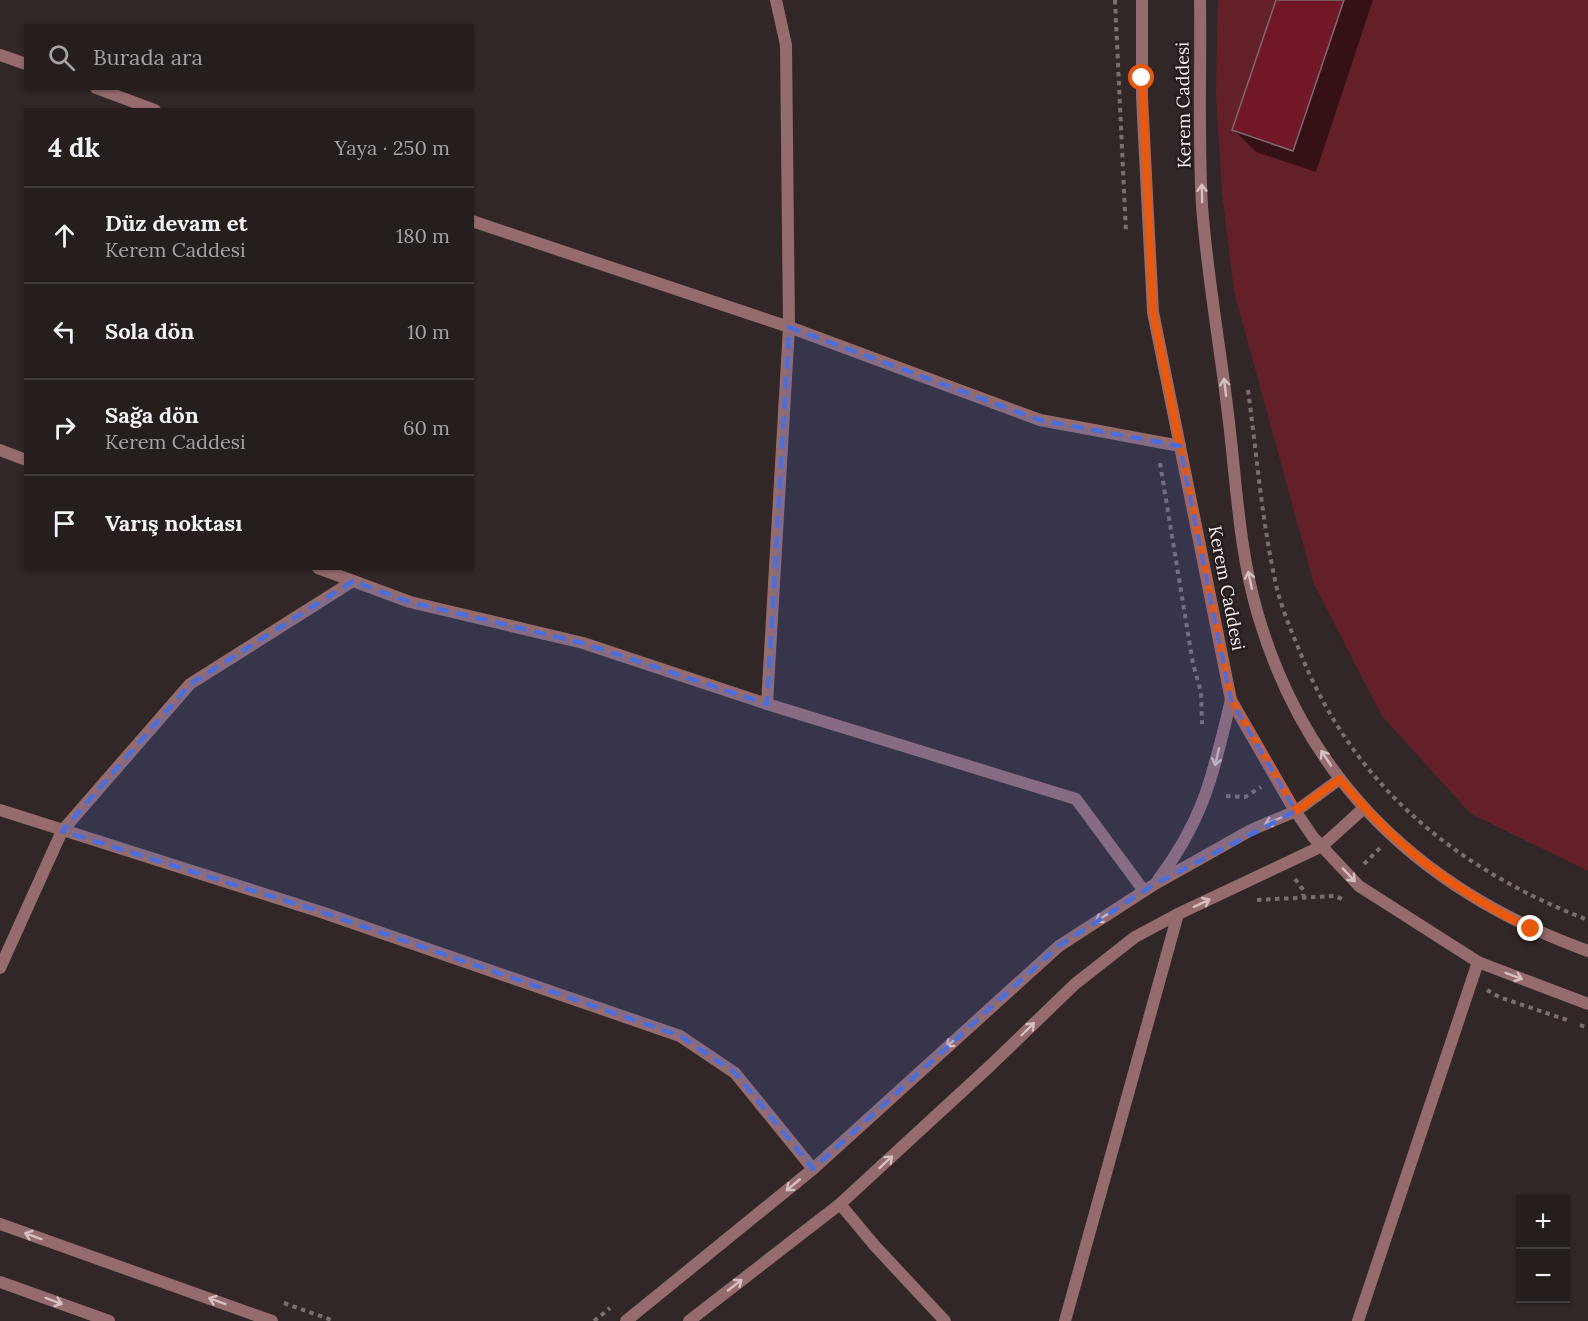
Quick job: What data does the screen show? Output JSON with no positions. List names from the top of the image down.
{
  "streets": {
    "street": ["Kerem Caddesi"]
  },
  "page": {
    "search": "Burada ara",
    "heading": ["4 dk", "Yaya · 250 m"],
    "list": [
      ["Düz devam et", "Kerem Caddesi", "180 m"],
      ["Sola dön", "10 m"],
      ["Sağa dön", "Kerem Caddesi", "60 m"],
      "Varış noktası"
    ],
    "map_buttons": ["+", "−"]
  }
}
